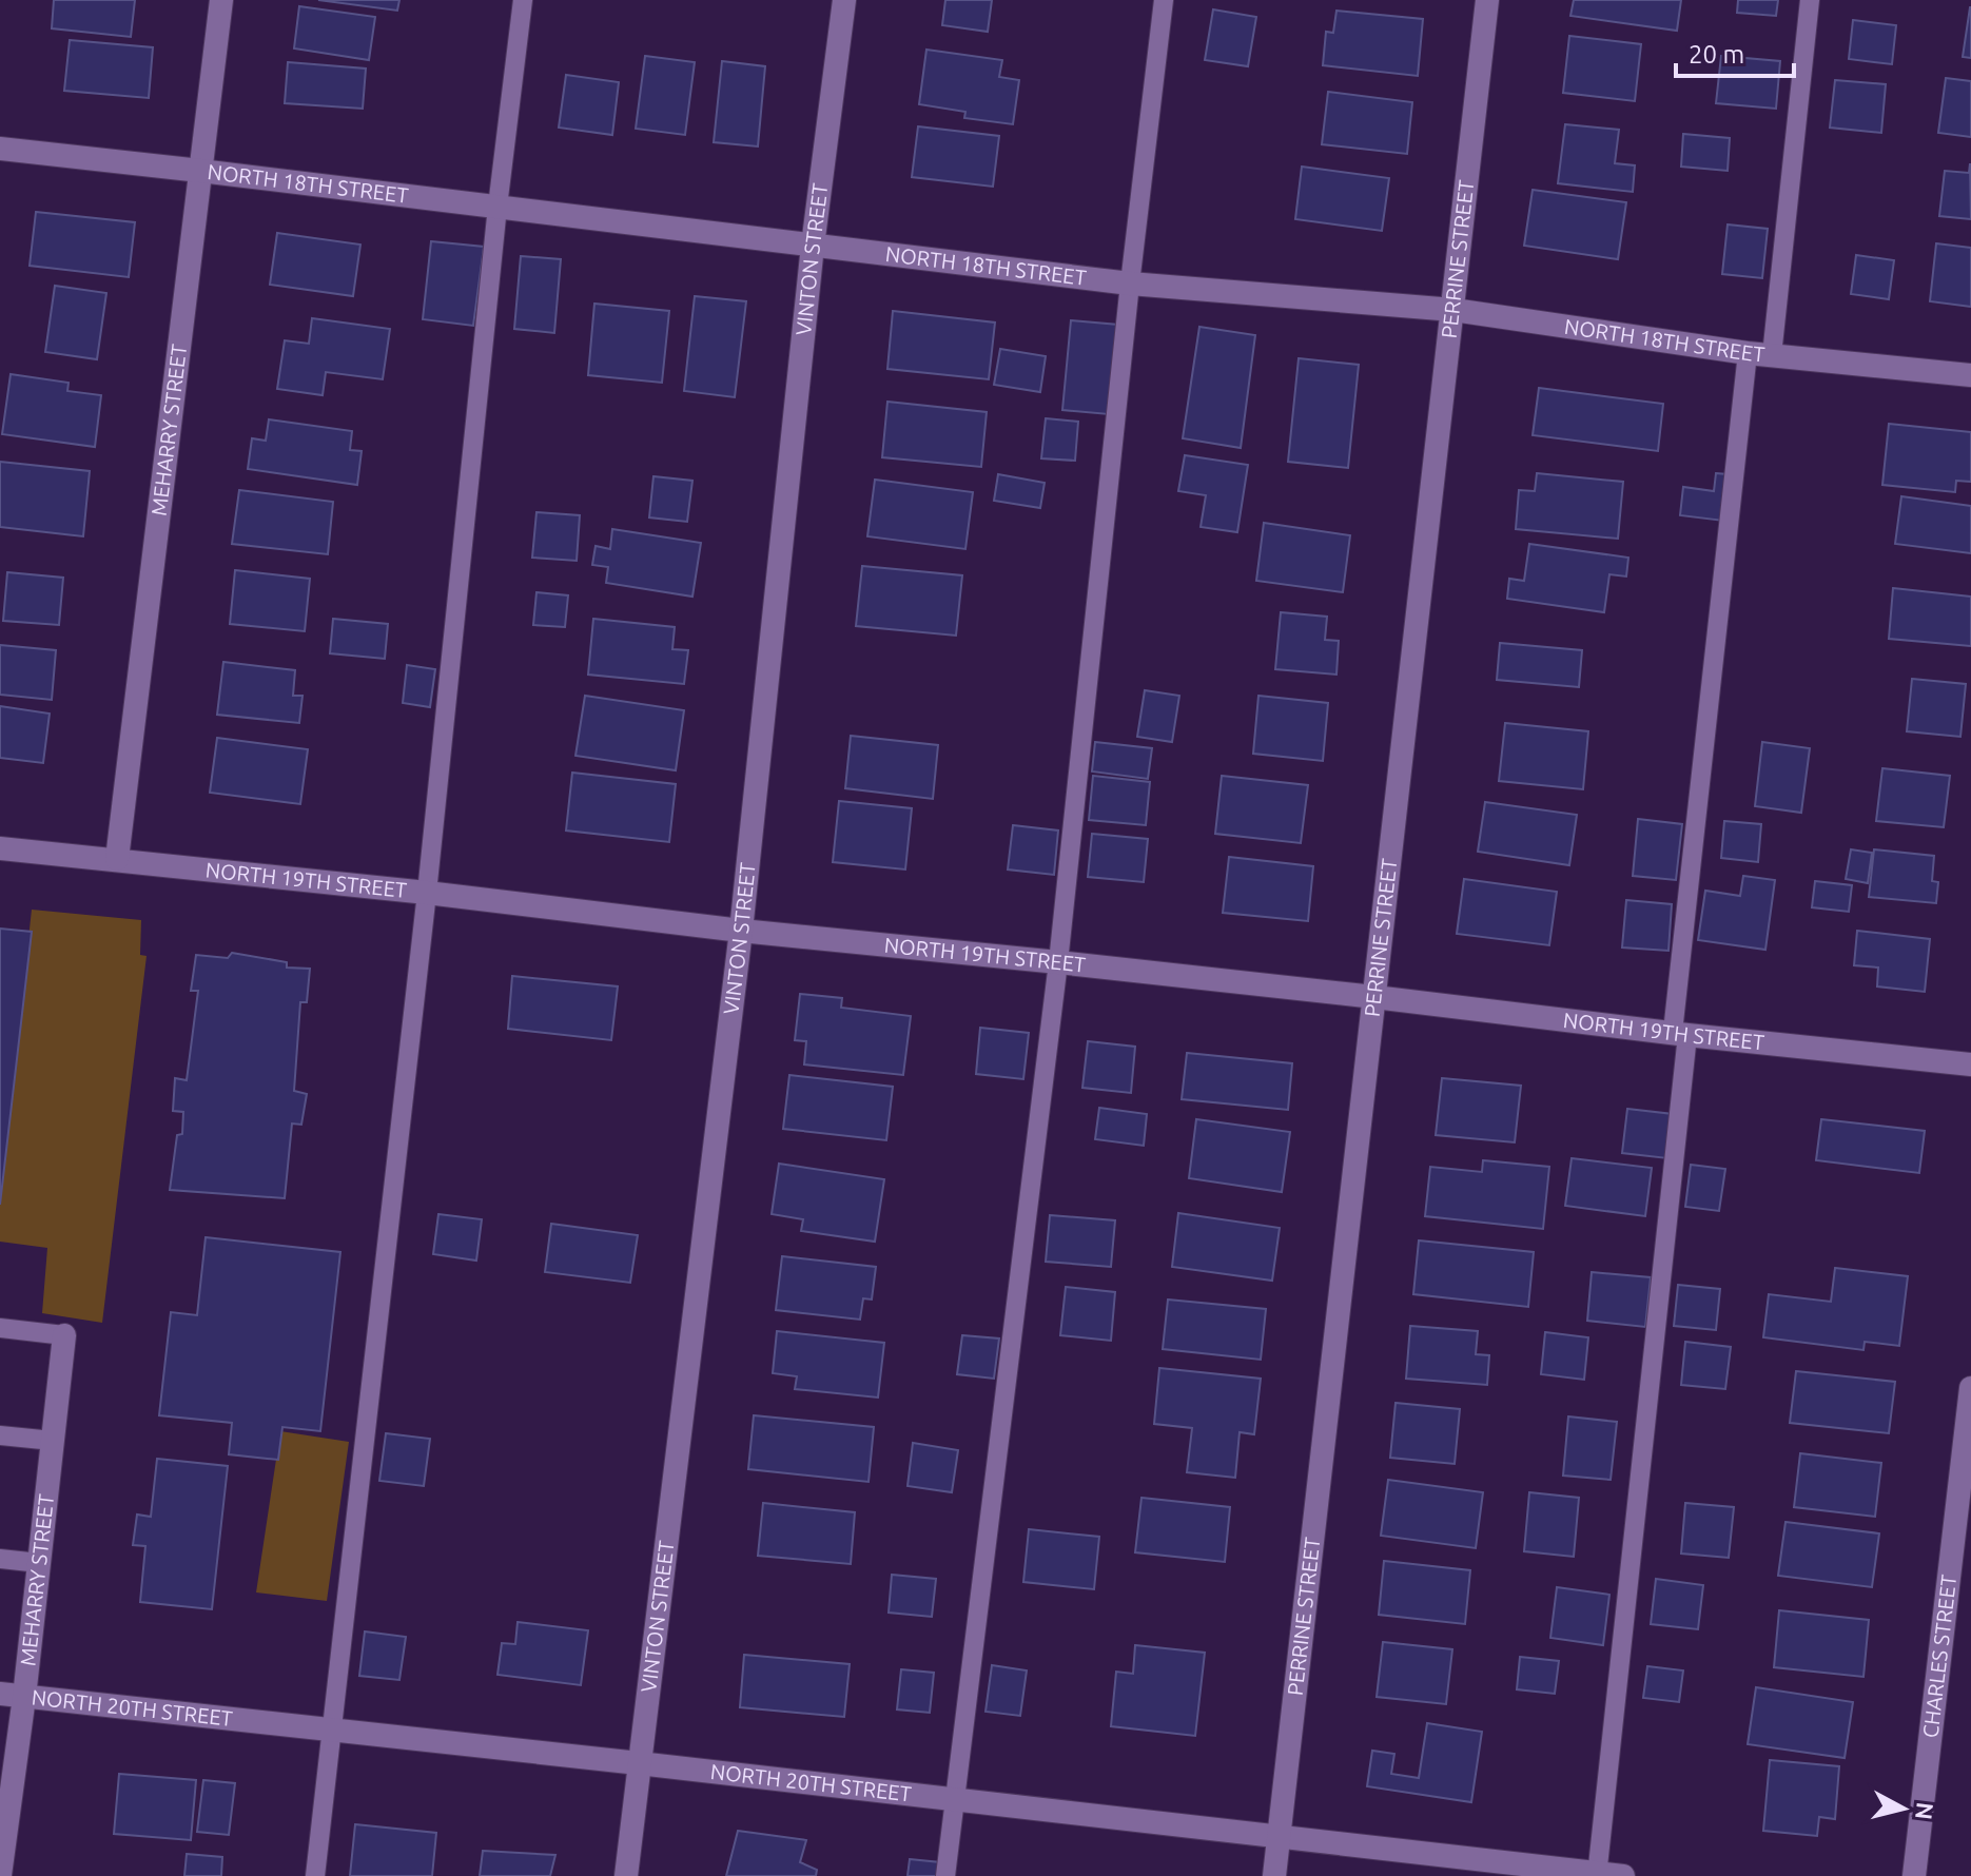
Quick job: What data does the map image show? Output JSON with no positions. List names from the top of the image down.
{
  "streets": {
    "street": [
      "NORTH 18TH STREET",
      "VINTON STREET",
      "PERRINE STREET",
      "MEHARRY STREET",
      "NORTH 19TH STREET",
      "CHARLES STREET",
      "NORTH 20TH STREET"
    ]
  },
  "crossings": [
    ["NORTH 18TH STREET", "VINTON STREET"],
    ["NORTH 18TH STREET", "PERRINE STREET"],
    ["NORTH 18TH STREET", "MEHARRY STREET"],
    ["VINTON STREET", "NORTH 19TH STREET"],
    ["VINTON STREET", "NORTH 20TH STREET"],
    ["PERRINE STREET", "NORTH 19TH STREET"],
    ["PERRINE STREET", "NORTH 20TH STREET"],
    ["MEHARRY STREET", "NORTH 19TH STREET"],
    ["MEHARRY STREET", "NORTH 20TH STREET"]
  ],
  "scale_bar": "20 m",
  "north": "right"
}
